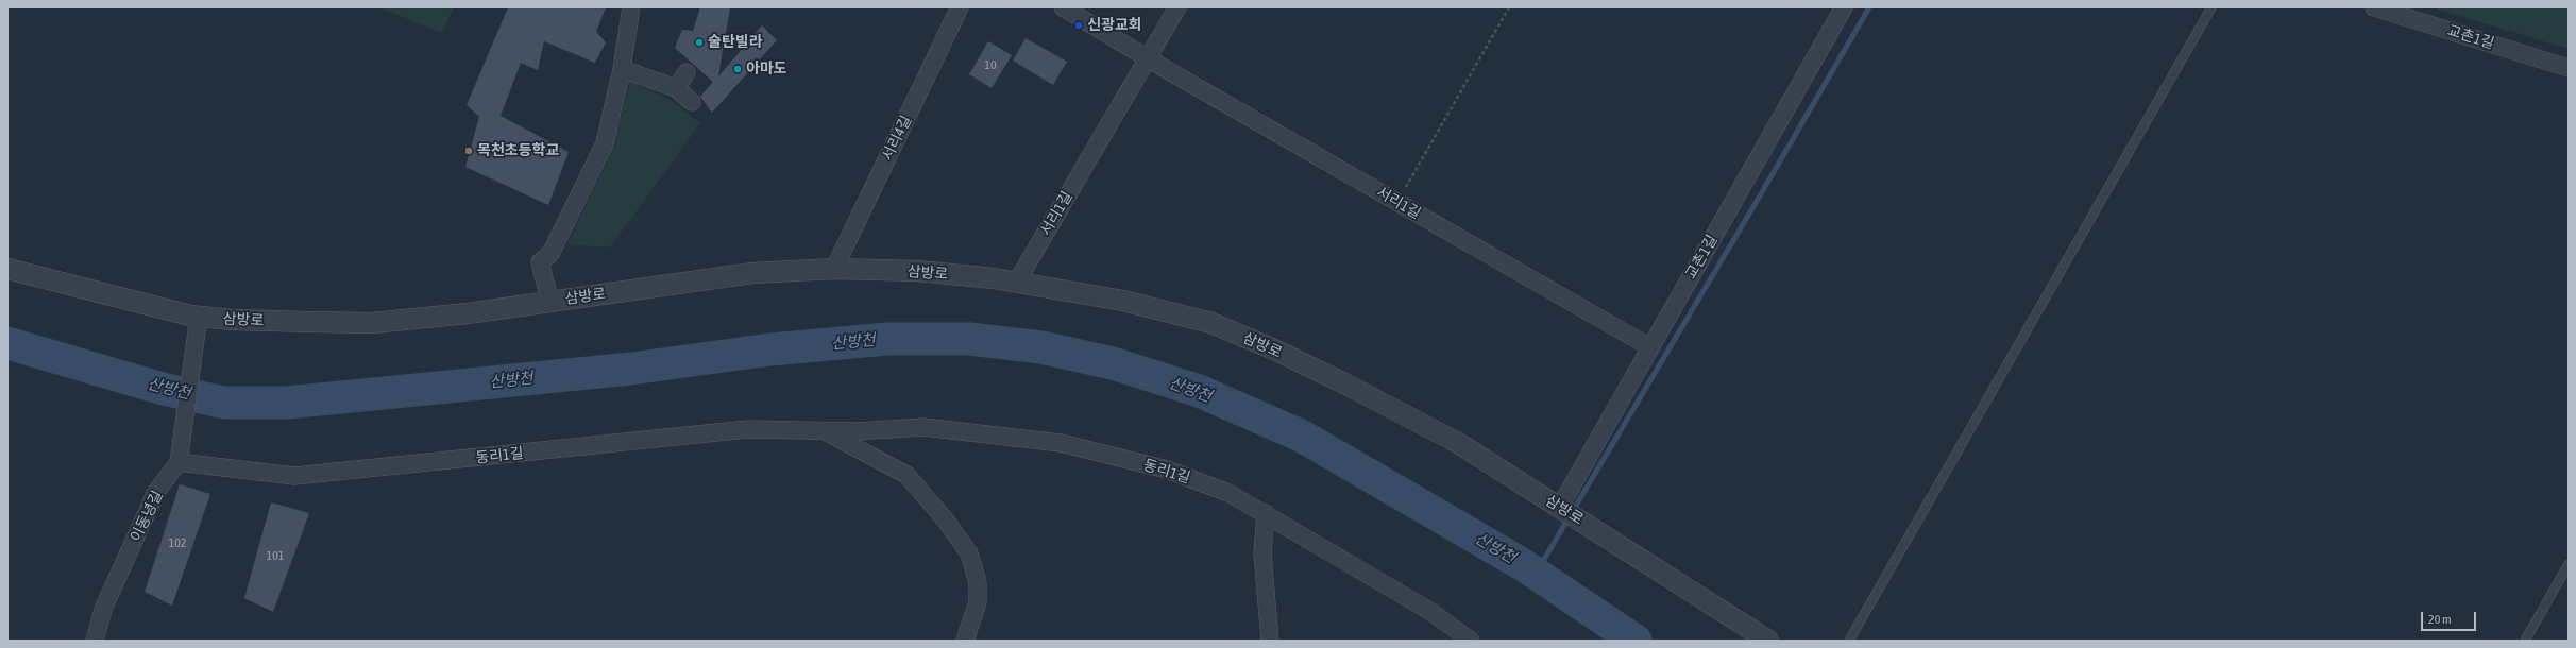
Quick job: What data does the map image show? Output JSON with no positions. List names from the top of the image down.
{
  "streets": {
    "street": [
      "교촌1길",
      "서리4길",
      "서리1길",
      "삼방로",
      "동리1길",
      "이동녕길"
    ]
  },
  "crossings": [
    ["교촌1길", "서리1길"],
    ["교촌1길", "삼방로"],
    ["서리4길", "삼방로"],
    ["서리1길", "삼방로"],
    ["삼방로", "이동녕길"],
    ["동리1길", "이동녕길"]
  ],
  "water": ["산방천"],
  "places": [
    "신광교회",
    "술탄빌라",
    "아마도",
    "목천초등학교"
  ],
  "house_numbers": ["10", "102", "101"],
  "scale_bar": "20 m"
}
